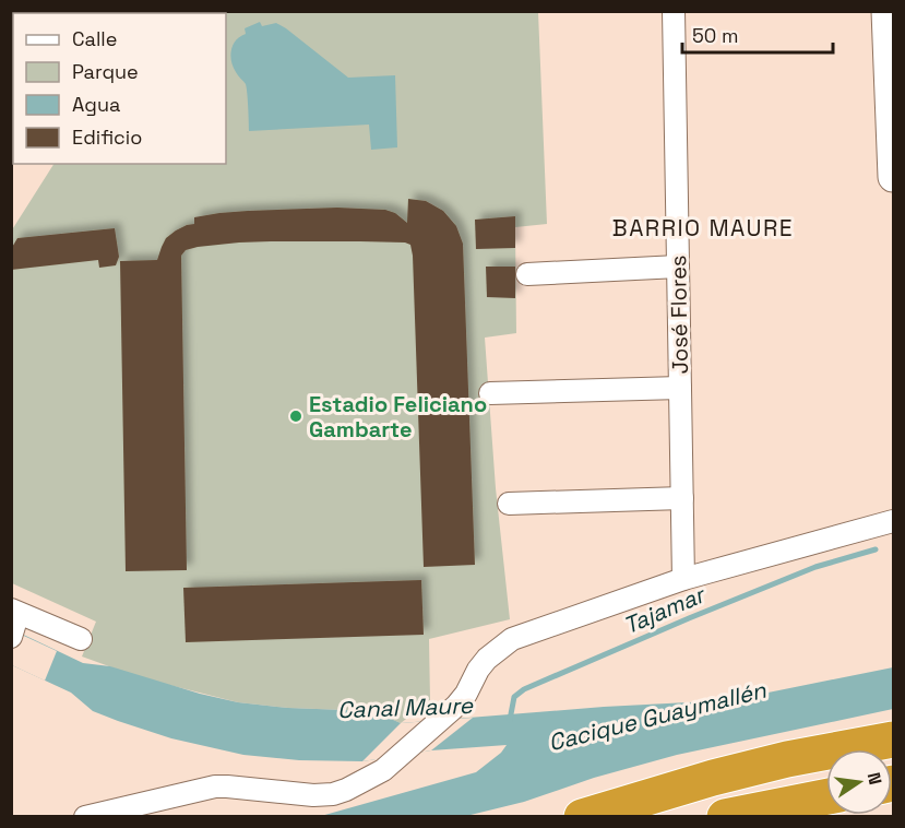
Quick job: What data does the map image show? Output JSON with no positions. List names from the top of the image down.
{
  "streets": {
    "street": ["José Flores"]
  },
  "districts": ["BARRIO MAURE"],
  "water": ["Tajamar", "Canal Maure", "Cacique Guaymallén"],
  "places": ["Estadio Feliciano Gambarte"],
  "legend": [
    "Calle",
    "Parque",
    "Agua",
    "Edificio"
  ],
  "scale_bar": "50 m",
  "north": "right"
}
